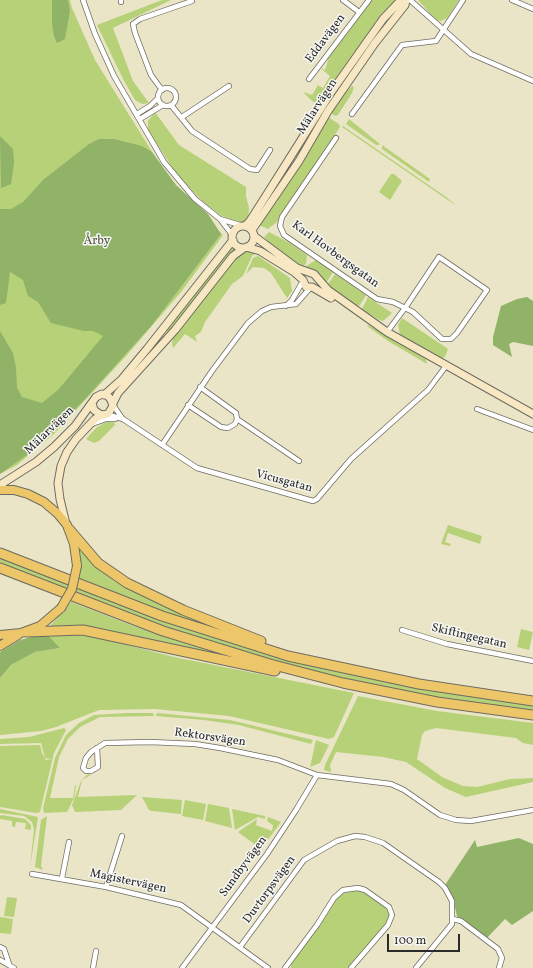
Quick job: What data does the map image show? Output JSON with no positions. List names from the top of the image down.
{
  "streets": {
    "main road": ["Mälarvägen"],
    "street": [
      "Eddavägen",
      "Karl Hovbergsgatan",
      "Vicusgatan",
      "Skiftingegatan",
      "Rektorsvägen",
      "Sundbyvägen",
      "Magistervägen",
      "Duvtorpsvägen"
    ]
  },
  "crossings": [
    ["Mälarvägen", "Vicusgatan"],
    ["Rektorsvägen", "Sundbyvägen"],
    ["Sundbyvägen", "Magistervägen"],
    ["Magistervägen", "Duvtorpsvägen"]
  ],
  "parks": ["Årby"],
  "scale_bar": "100 m"
}
